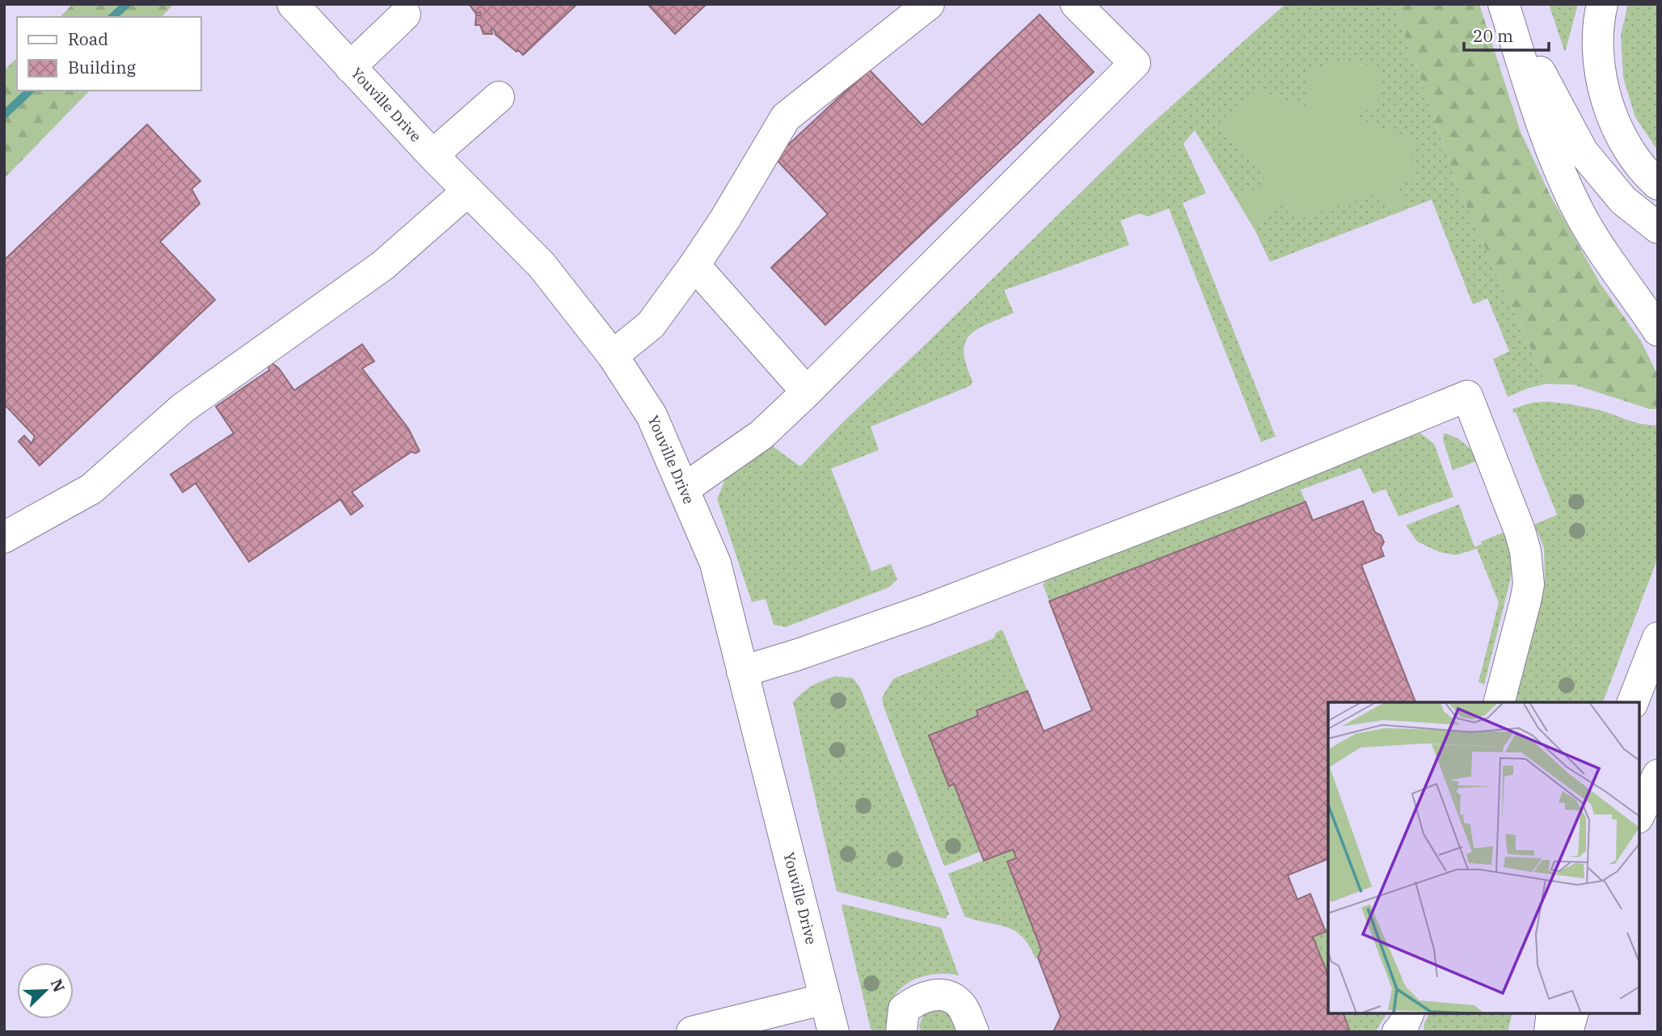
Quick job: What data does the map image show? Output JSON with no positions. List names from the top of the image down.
{
  "streets": {
    "main road": ["Youville Drive"]
  },
  "legend": ["Road", "Building"],
  "scale_bar": "20 m",
  "north": "top right"
}
